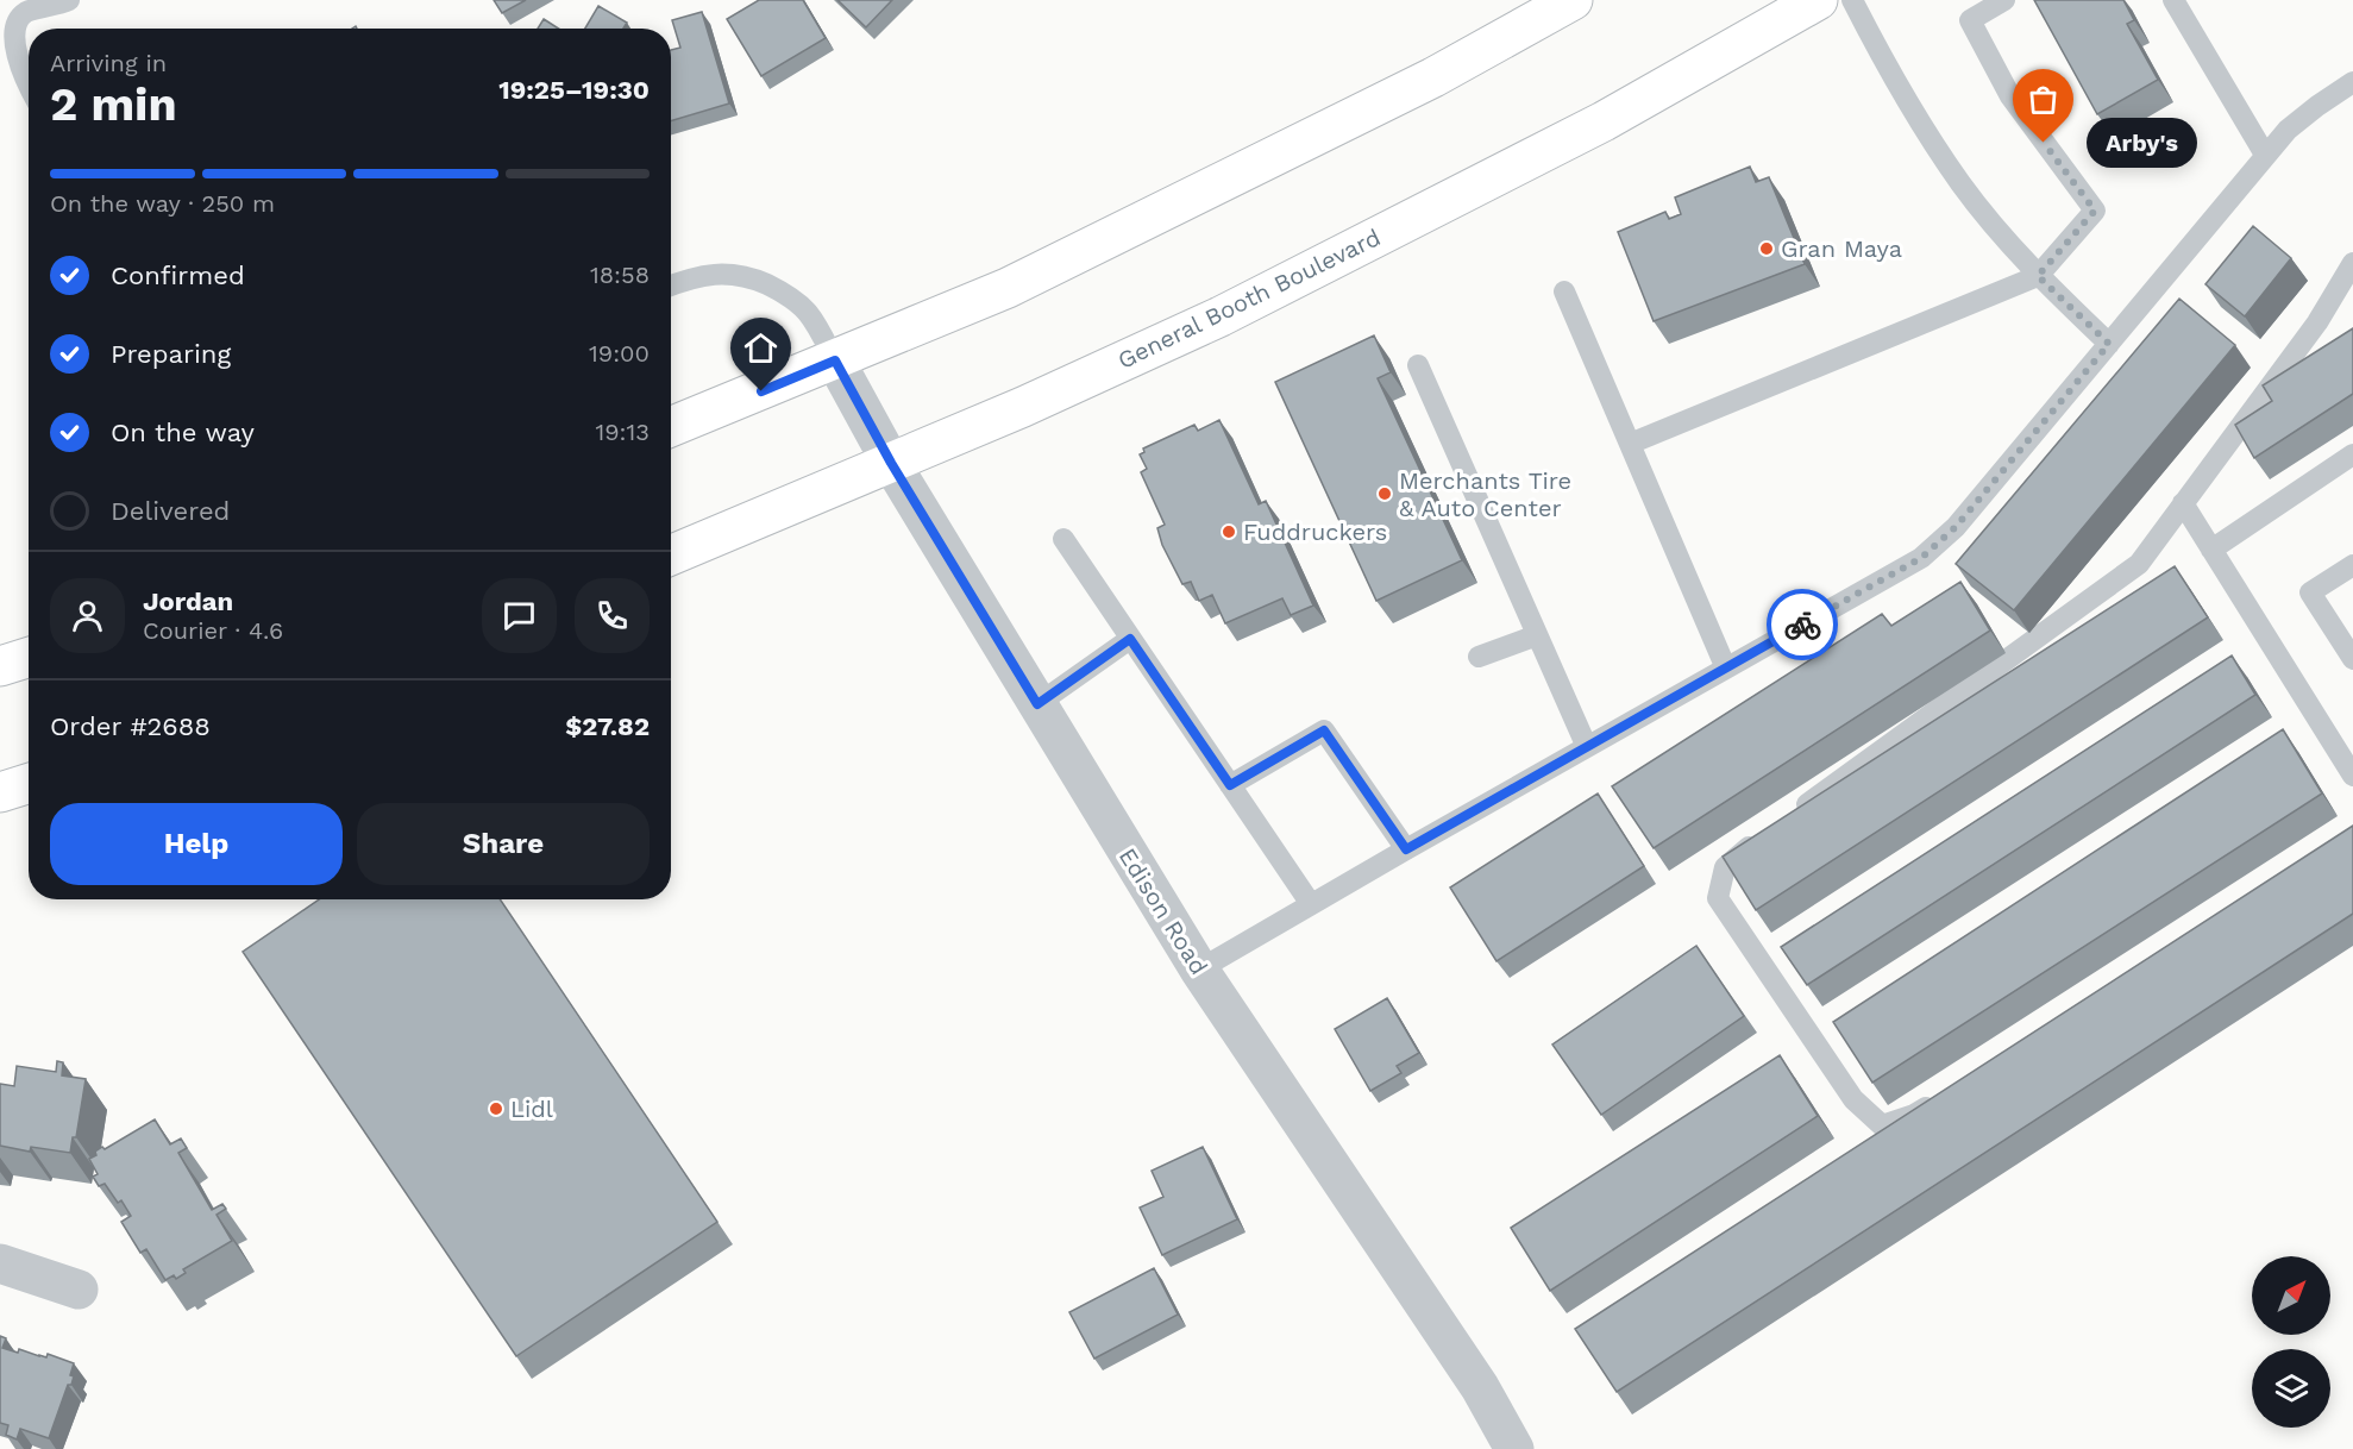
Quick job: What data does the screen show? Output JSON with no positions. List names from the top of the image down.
{
  "streets": {
    "highway": ["General Booth Boulevard"],
    "street": ["Edison Road"]
  },
  "crossings": [
    ["General Booth Boulevard", "Edison Road"]
  ],
  "places": [
    "Arby's",
    "Gran Maya",
    "Merchants Tire & Auto Center",
    "Fuddruckers",
    "Lidl"
  ],
  "north": "top right",
  "page": {
    "heading": ["2 min", "Arriving in", "19:25–19:30"],
    "panel": [
      "Jordan",
      "Courier · 4.6",
      "Order #2688",
      "$27.82"
    ],
    "bubble": "Arby's",
    "bar": "On the way · 250 m",
    "list": [
      ["Confirmed", "18:58"],
      ["Preparing", "19:00"],
      ["On the way", "19:13"],
      "Delivered"
    ],
    "buttons": ["Help", "Share"]
  }
}
